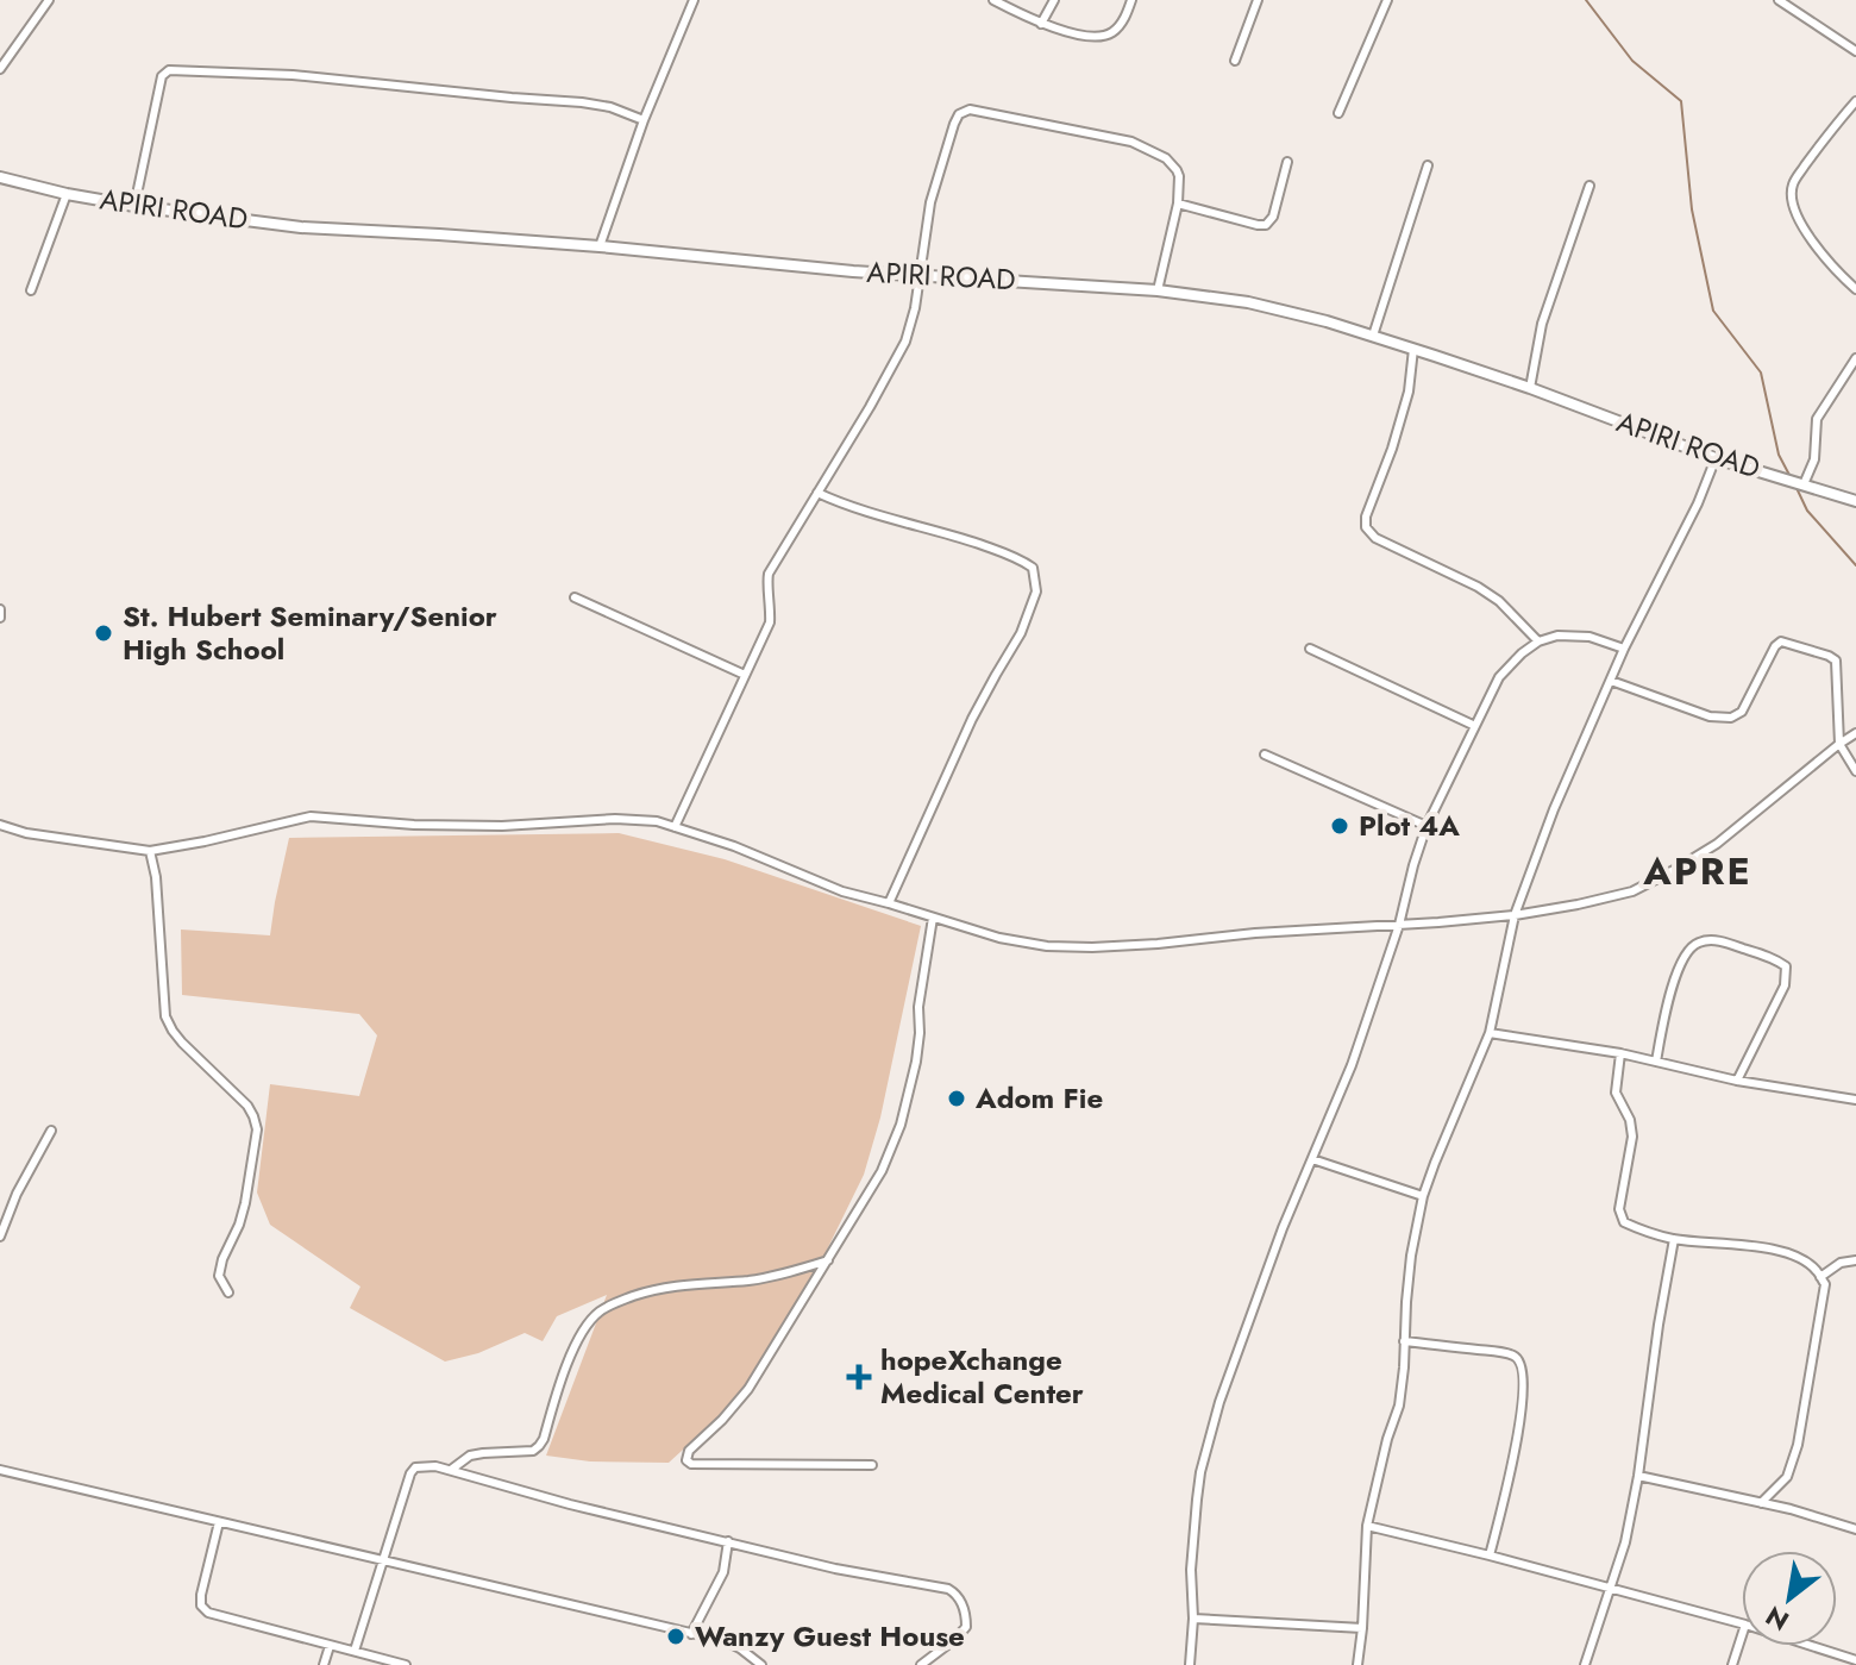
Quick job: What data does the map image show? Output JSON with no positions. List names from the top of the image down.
{
  "streets": {
    "street": ["APIRI ROAD"]
  },
  "districts": ["APRE"],
  "places": {
    "other": [
      "St. Hubert Seminary/Senior High School",
      "Plot 4A",
      "Adom Fie",
      "Wanzy Guest House"
    ],
    "health": ["hopeXchange Medical Center"]
  },
  "north": "bottom left"
}
